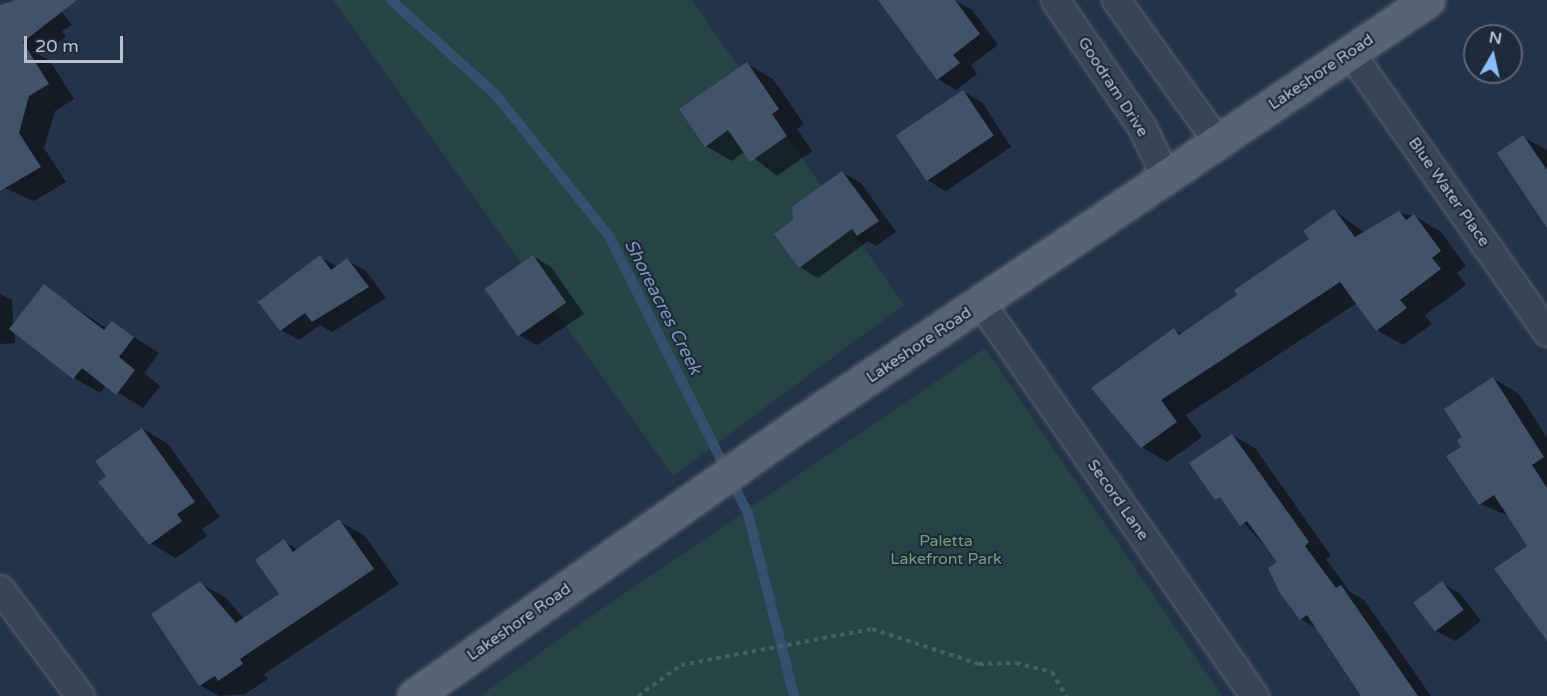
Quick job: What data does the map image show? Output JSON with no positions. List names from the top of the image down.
{
  "streets": {
    "main road": ["Lakeshore Road"],
    "street": ["Goodram Drive", "Blue Water Place", "Secord Lane"]
  },
  "crossings": [
    ["Lakeshore Road", "Goodram Drive"],
    ["Lakeshore Road", "Blue Water Place"],
    ["Lakeshore Road", "Secord Lane"]
  ],
  "water": ["Shoreacres Creek"],
  "parks": ["Paletta Lakefront Park"],
  "scale_bar": "20 m",
  "north": "top"
}
